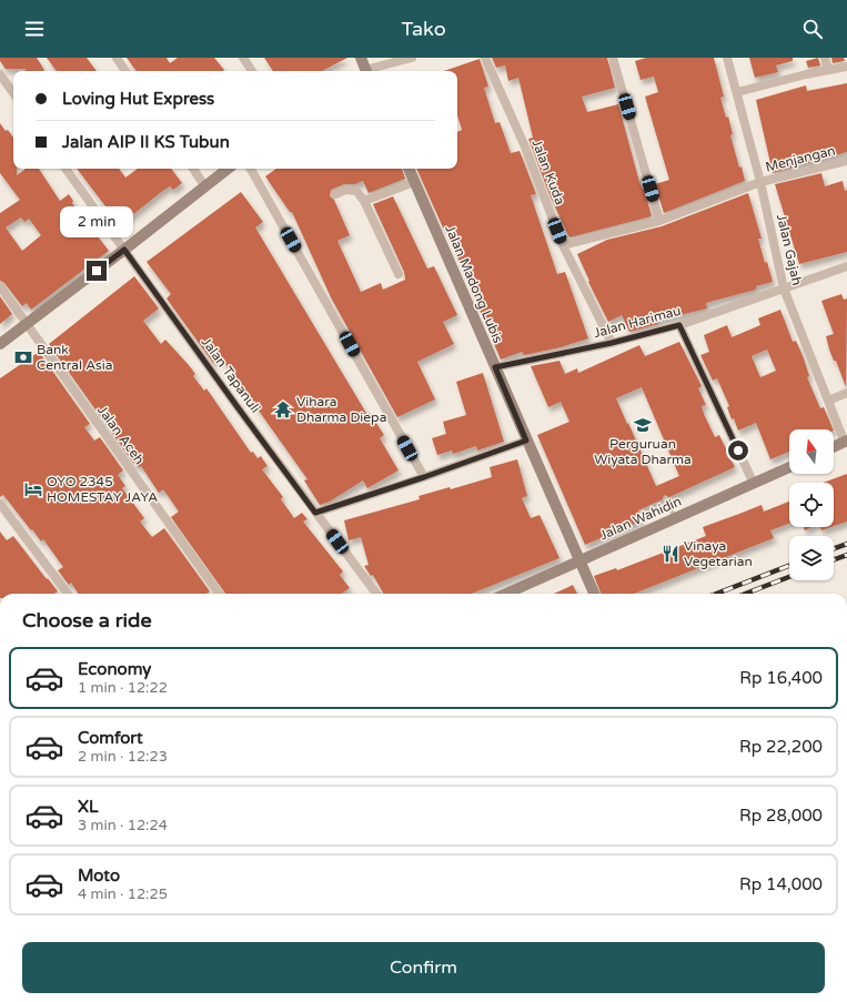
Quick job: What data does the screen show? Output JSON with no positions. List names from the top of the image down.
{
  "streets": {
    "street": [
      "Menjangan",
      "Jalan Kuda",
      "Jalan Gajah",
      "Jalan Madong Lubis",
      "Jalan Harimau",
      "Jalan Tapanuli",
      "Jalan Aceh",
      "Jalan Wahidin"
    ]
  },
  "crossings": [
    ["Menjangan", "Jalan Kuda"],
    ["Menjangan", "Jalan Gajah"],
    ["Jalan Kuda", "Jalan Harimau"],
    ["Jalan Gajah", "Jalan Harimau"],
    ["Jalan Madong Lubis", "Jalan Harimau"],
    ["Jalan Madong Lubis", "Jalan Wahidin"]
  ],
  "places": {
    "bank": ["Bank Central Asia"],
    "temple": ["Vihara Dharma Diepa"],
    "school or university": ["Perguruan Wiyata Dharma"],
    "hotel": ["OYO 2345 HOMESTAY JAYA"],
    "restaurant": ["Vinaya Vegetarian"]
  },
  "north": "top",
  "page": {
    "header": "Tako",
    "banner": ["Loving Hut Express", "Jalan AIP II KS Tubun"],
    "bubble": "2 min",
    "heading": "Choose a ride",
    "list": [
      {
        "name": "Economy",
        "note": "1 min · 12:22",
        "value": "Rp 16,400"
      },
      {
        "name": "Comfort",
        "note": "2 min · 12:23",
        "value": "Rp 22,200"
      },
      {
        "name": "XL",
        "note": "3 min · 12:24",
        "value": "Rp 28,000"
      },
      {
        "name": "Moto",
        "note": "4 min · 12:25",
        "value": "Rp 14,000"
      }
    ],
    "buttons": "Confirm"
  }
}
